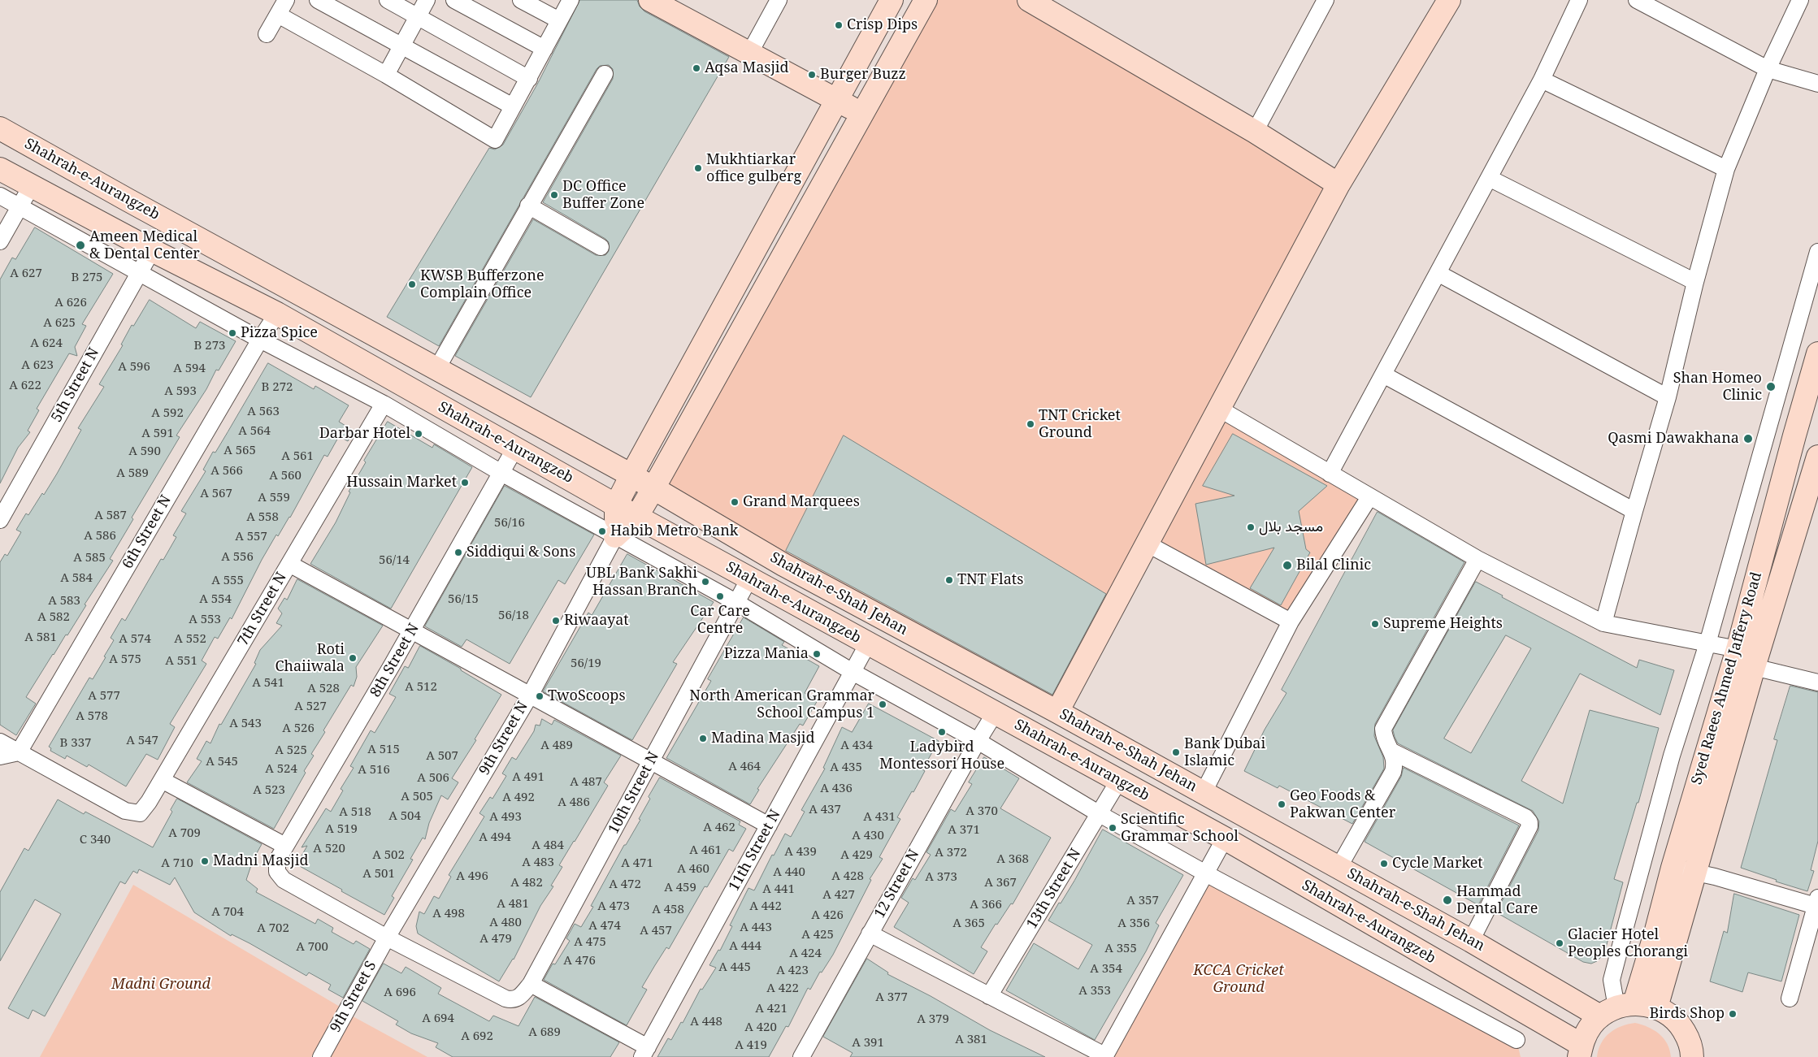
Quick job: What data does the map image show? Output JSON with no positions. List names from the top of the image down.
{
  "streets": {
    "main road": ["Shahrah-e-Aurangzeb", "Shahrah-e-Shah Jehan", "Syed Raees Ahmed Jaffery Road"],
    "street": [
      "5th Street N",
      "6th Street N",
      "7th Street N",
      "8th Street N",
      "9th Street N",
      "10th Street N",
      "11th Street N",
      "12 Street N",
      "13th Street N",
      "9th Street S"
    ]
  },
  "crossings": [
    ["Shahrah-e-Aurangzeb", "5th Street N"],
    ["Shahrah-e-Aurangzeb", "6th Street N"],
    ["Shahrah-e-Aurangzeb", "Shahrah-e-Shah Jehan"],
    ["Shahrah-e-Aurangzeb", "8th Street N"],
    ["Shahrah-e-Aurangzeb", "Syed Raees Ahmed Jaffery Road"],
    ["Shahrah-e-Aurangzeb", "10th Street N"],
    ["Shahrah-e-Aurangzeb", "11th Street N"],
    ["Shahrah-e-Aurangzeb", "12 Street N"],
    ["Shahrah-e-Aurangzeb", "13th Street N"],
    ["6th Street N", "7th Street N"],
    ["Shahrah-e-Shah Jehan", "Syed Raees Ahmed Jaffery Road"],
    ["8th Street N", "9th Street N"],
    ["8th Street N", "10th Street N"],
    ["8th Street N", "9th Street S"],
    ["9th Street N", "10th Street N"],
    ["9th Street N", "9th Street S"],
    ["10th Street N", "9th Street S"]
  ],
  "parks": ["KCCA Cricket Ground", "Madni Ground"],
  "places": [
    "Crisp Dips",
    "Aqsa Masjid",
    "Burger Buzz",
    "Mukhtiarkar office gulberg",
    "DC Office Buffer Zone",
    "Ameen Medical & Dental Center",
    "KWSB Bufferzone Complain Office",
    "Pizza Spice",
    "Shan Homeo Clinic",
    "TNT Cricket Ground",
    "Darbar Hotel",
    "Qasmi Dawakhana",
    "Hussain Market",
    "Grand Marquees",
    "مسجد بلال",
    "Habib Metro Bank",
    "Siddiqui & Sons",
    "Bilal Clinic",
    "TNT Flats",
    "UBL Bank Sakhi Hassan Branch",
    "Car Care Centre",
    "Riwaayat",
    "Supreme Heights",
    "Pizza Mania",
    "Roti Chaiiwala",
    "TwoScoops",
    "North American Grammar School Campus 1",
    "Ladybird Montessori House",
    "Madina Masjid",
    "Bank Dubai Islamic",
    "Geo Foods & Pakwan Center",
    "Scientific Grammar School",
    "Madni Masjid",
    "Cycle Market",
    "Hammad Dental Care",
    "Glacier Hotel Peoples Chorangi",
    "Birds Shop"
  ],
  "house_numbers": [
    "A 627",
    "B 275",
    "A 626",
    "A 625",
    "A 624",
    "B 273",
    "A 623",
    "A 596",
    "A 594",
    "A 622",
    "B 272",
    "A 593",
    "A 563",
    "A 592",
    "A 564",
    "A 591",
    "A 565",
    "A 590",
    "A 561",
    "A 566",
    "A 589",
    "A 560",
    "A 567",
    "A 559",
    "A 587",
    "A 558",
    "56/16",
    "A 586",
    "A 557",
    "A 556",
    "A 585",
    "56/14",
    "A 584",
    "A 555",
    "A 554",
    "56/15",
    "A 583",
    "56/18",
    "A 582",
    "A 553",
    "A 581",
    "A 574",
    "A 552",
    "A 575",
    "A 551",
    "56/19",
    "A 541",
    "A 512",
    "A 528",
    "A 577",
    "A 527",
    "A 578",
    "A 543",
    "A 526",
    "A 547",
    "B 337",
    "A 489",
    "A 434",
    "A 515",
    "A 525",
    "A 507",
    "A 545",
    "A 464",
    "A 435",
    "A 524",
    "A 516",
    "A 491",
    "A 506",
    "A 487",
    "A 436",
    "A 523",
    "A 505",
    "A 492",
    "A 486",
    "A 437",
    "A 370",
    "A 518",
    "A 504",
    "A 493",
    "A 431",
    "A 462",
    "A 519",
    "A 371",
    "A 709",
    "A 430",
    "A 494",
    "C 340",
    "A 484",
    "A 520",
    "A 461",
    "A 439",
    "A 372",
    "A 502",
    "A 429",
    "A 368",
    "A 483",
    "A 710",
    "A 471",
    "A 460",
    "A 440",
    "A 501",
    "A 496",
    "A 428",
    "A 373",
    "A 482",
    "A 367",
    "A 472",
    "A 459",
    "A 441",
    "A 427",
    "A 357",
    "A 481",
    "A 366",
    "A 473",
    "A 442",
    "A 458",
    "A 704",
    "A 498",
    "A 426",
    "A 480",
    "A 365",
    "A 356",
    "A 474",
    "A 443",
    "A 702",
    "A 457",
    "A 425",
    "A 479",
    "A 475",
    "A 444",
    "A 700",
    "A 355",
    "A 424",
    "A 476",
    "A 445",
    "A 354",
    "A 423",
    "A 422",
    "A 353",
    "A 696",
    "A 377",
    "A 421",
    "A 694",
    "A 379",
    "A 448",
    "A 420",
    "A 689",
    "A 692",
    "A 381",
    "A 391",
    "A 419"
  ]
}
